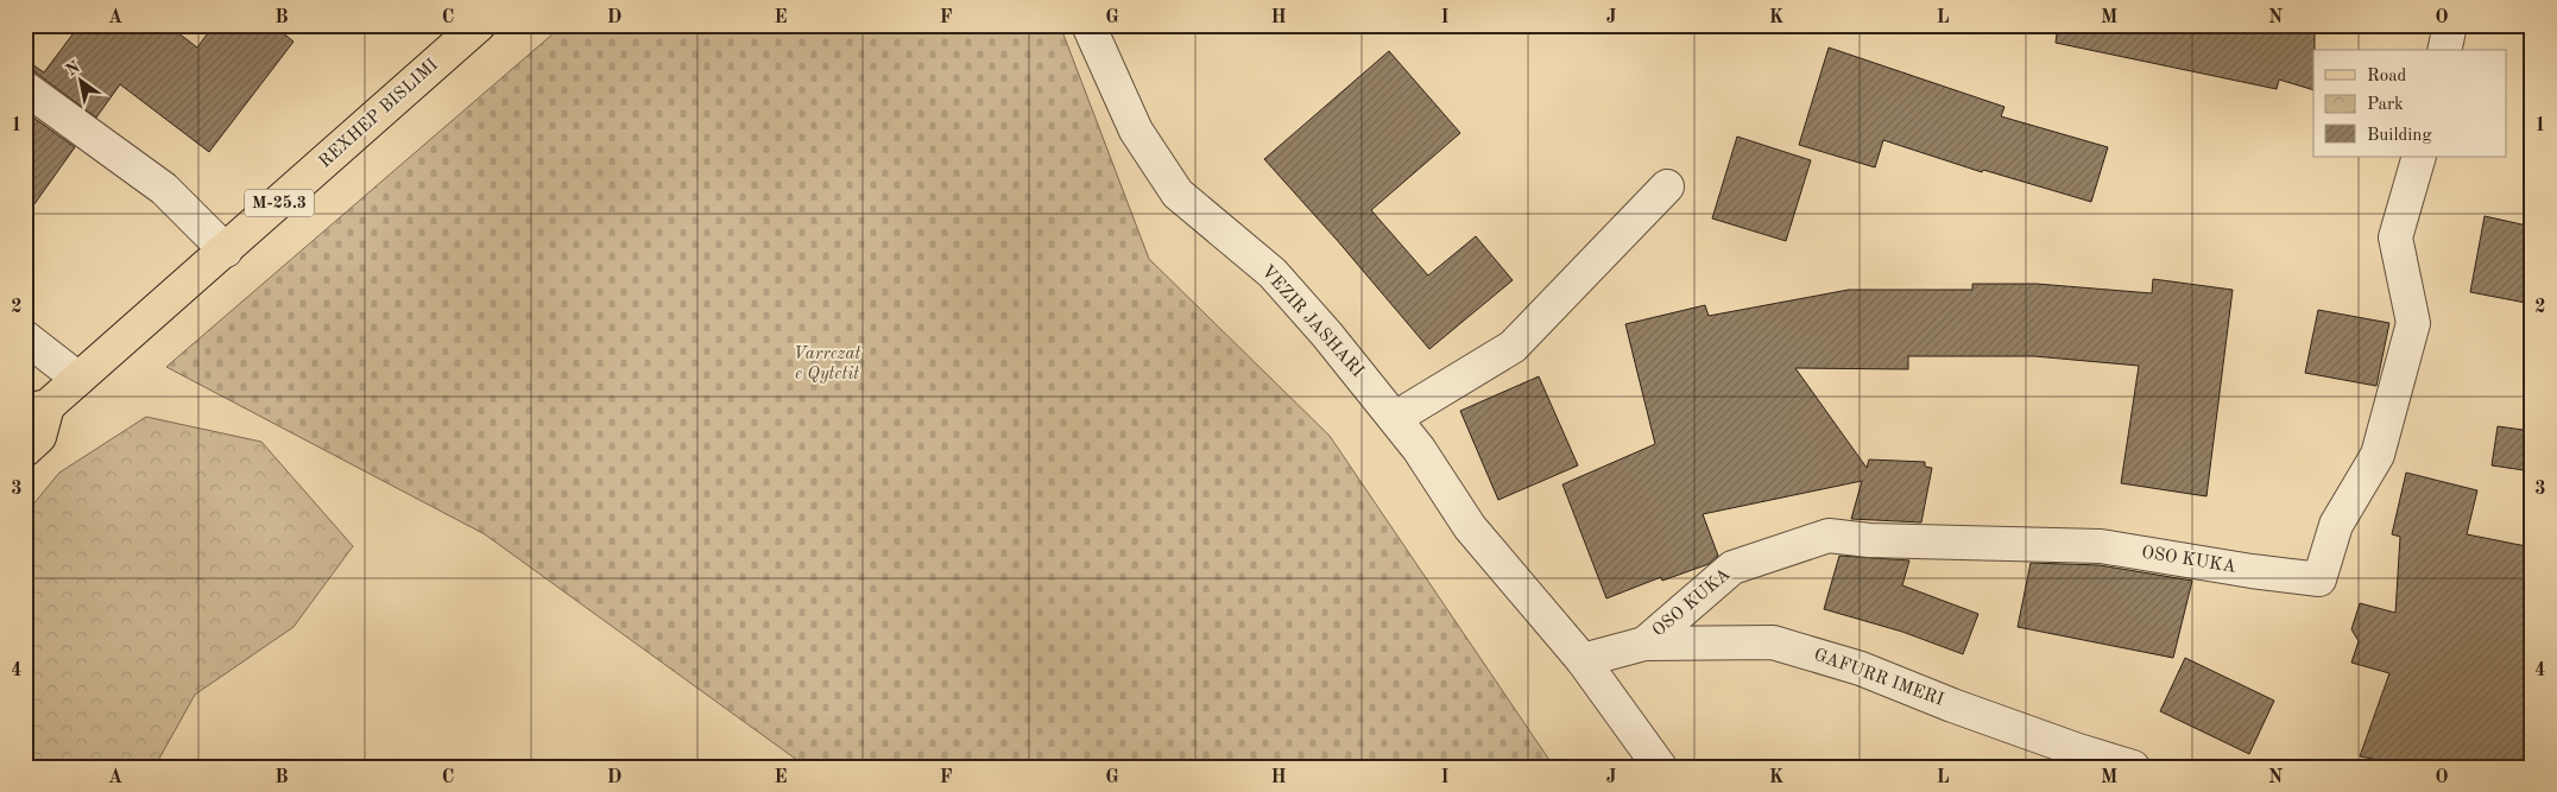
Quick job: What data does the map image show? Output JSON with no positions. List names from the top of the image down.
{
  "streets": {
    "main road": ["REXHEP BISLIMI", "M-25.3"],
    "street": ["VEZIR JASHARI", "OSO KUKA", "GAFURR IMERI"]
  },
  "crossings": [
    ["VEZIR JASHARI", "GAFURR IMERI"],
    ["OSO KUKA", "GAFURR IMERI"]
  ],
  "parks": ["Varrezat e Qytetit"],
  "legend": ["Road", "Park", "Building"],
  "north": "top left",
  "grid": {
    "columns": [
      "A",
      "B",
      "C",
      "D",
      "E",
      "F",
      "G",
      "H",
      "I",
      "J",
      "K",
      "L",
      "M",
      "N",
      "O"
    ],
    "rows": [
      "1",
      "2",
      "3",
      "4"
    ]
  }
}
